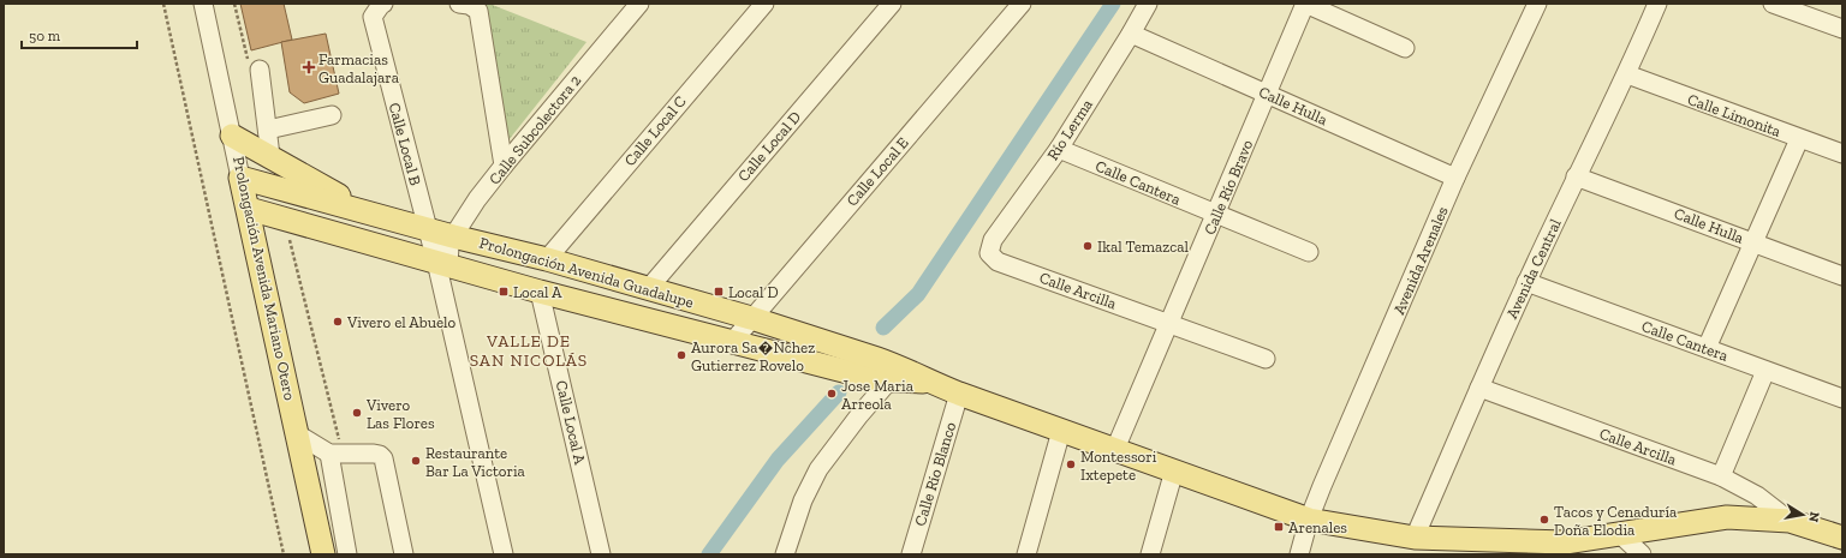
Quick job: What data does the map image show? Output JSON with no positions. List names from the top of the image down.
{
  "streets": {
    "main road": ["Prolongación Avenida Guadalupe", "Prolongación Avenida Mariano Otero"],
    "street": [
      "Calle Hulla",
      "Calle Limonita",
      "Calle Subcolectora 2",
      "Río Lerma",
      "Calle Local C",
      "Calle Local B",
      "Calle Local D",
      "Calle Local E",
      "Calle Cantera",
      "Calle Río Bravo",
      "Avenida Arenales",
      "Avenida Central",
      "Calle Arcilla",
      "Calle Local A",
      "Calle Río Blanco"
    ]
  },
  "crossings": [
    ["Calle Hulla", "Río Lerma"],
    ["Calle Hulla", "Calle Río Bravo"],
    ["Calle Hulla", "Avenida Arenales"],
    ["Calle Hulla", "Avenida Central"],
    ["Calle Limonita", "Avenida Central"],
    ["Calle Subcolectora 2", "Calle Local B"],
    ["Calle Subcolectora 2", "Prolongación Avenida Guadalupe"],
    ["Río Lerma", "Calle Cantera"],
    ["Río Lerma", "Calle Arcilla"],
    ["Calle Local C", "Prolongación Avenida Guadalupe"],
    ["Calle Local B", "Prolongación Avenida Guadalupe"],
    ["Calle Local D", "Prolongación Avenida Guadalupe"],
    ["Calle Local E", "Prolongación Avenida Guadalupe"],
    ["Calle Cantera", "Calle Río Bravo"],
    ["Calle Cantera", "Avenida Central"],
    ["Calle Río Bravo", "Prolongación Avenida Guadalupe"],
    ["Calle Río Bravo", "Calle Arcilla"],
    ["Avenida Arenales", "Prolongación Avenida Guadalupe"],
    ["Avenida Central", "Prolongación Avenida Guadalupe"],
    ["Avenida Central", "Calle Arcilla"],
    ["Prolongación Avenida Guadalupe", "Prolongación Avenida Mariano Otero"],
    ["Prolongación Avenida Guadalupe", "Calle Arcilla"],
    ["Prolongación Avenida Guadalupe", "Calle Local A"],
    ["Prolongación Avenida Guadalupe", "Calle Río Blanco"]
  ],
  "districts": ["VALLE DE SAN NICOLÁS"],
  "places": {
    "health": ["Farmacias Guadalajara"],
    "other": [
      "Ikal Temazcal",
      "Vivero el Abuelo",
      "Aurora Sa�Nchez Gutierrez Rovelo",
      "Jose Maria Arreola",
      "Vivero Las Flores",
      "Restaurante Bar La Victoria",
      "Montessori Ixtepete",
      "Tacos y Cenaduría Doña Elodia"
    ],
    "transit": ["Local A", "Local D", "Arenales"]
  },
  "scale_bar": "50 m",
  "north": "right"
}
